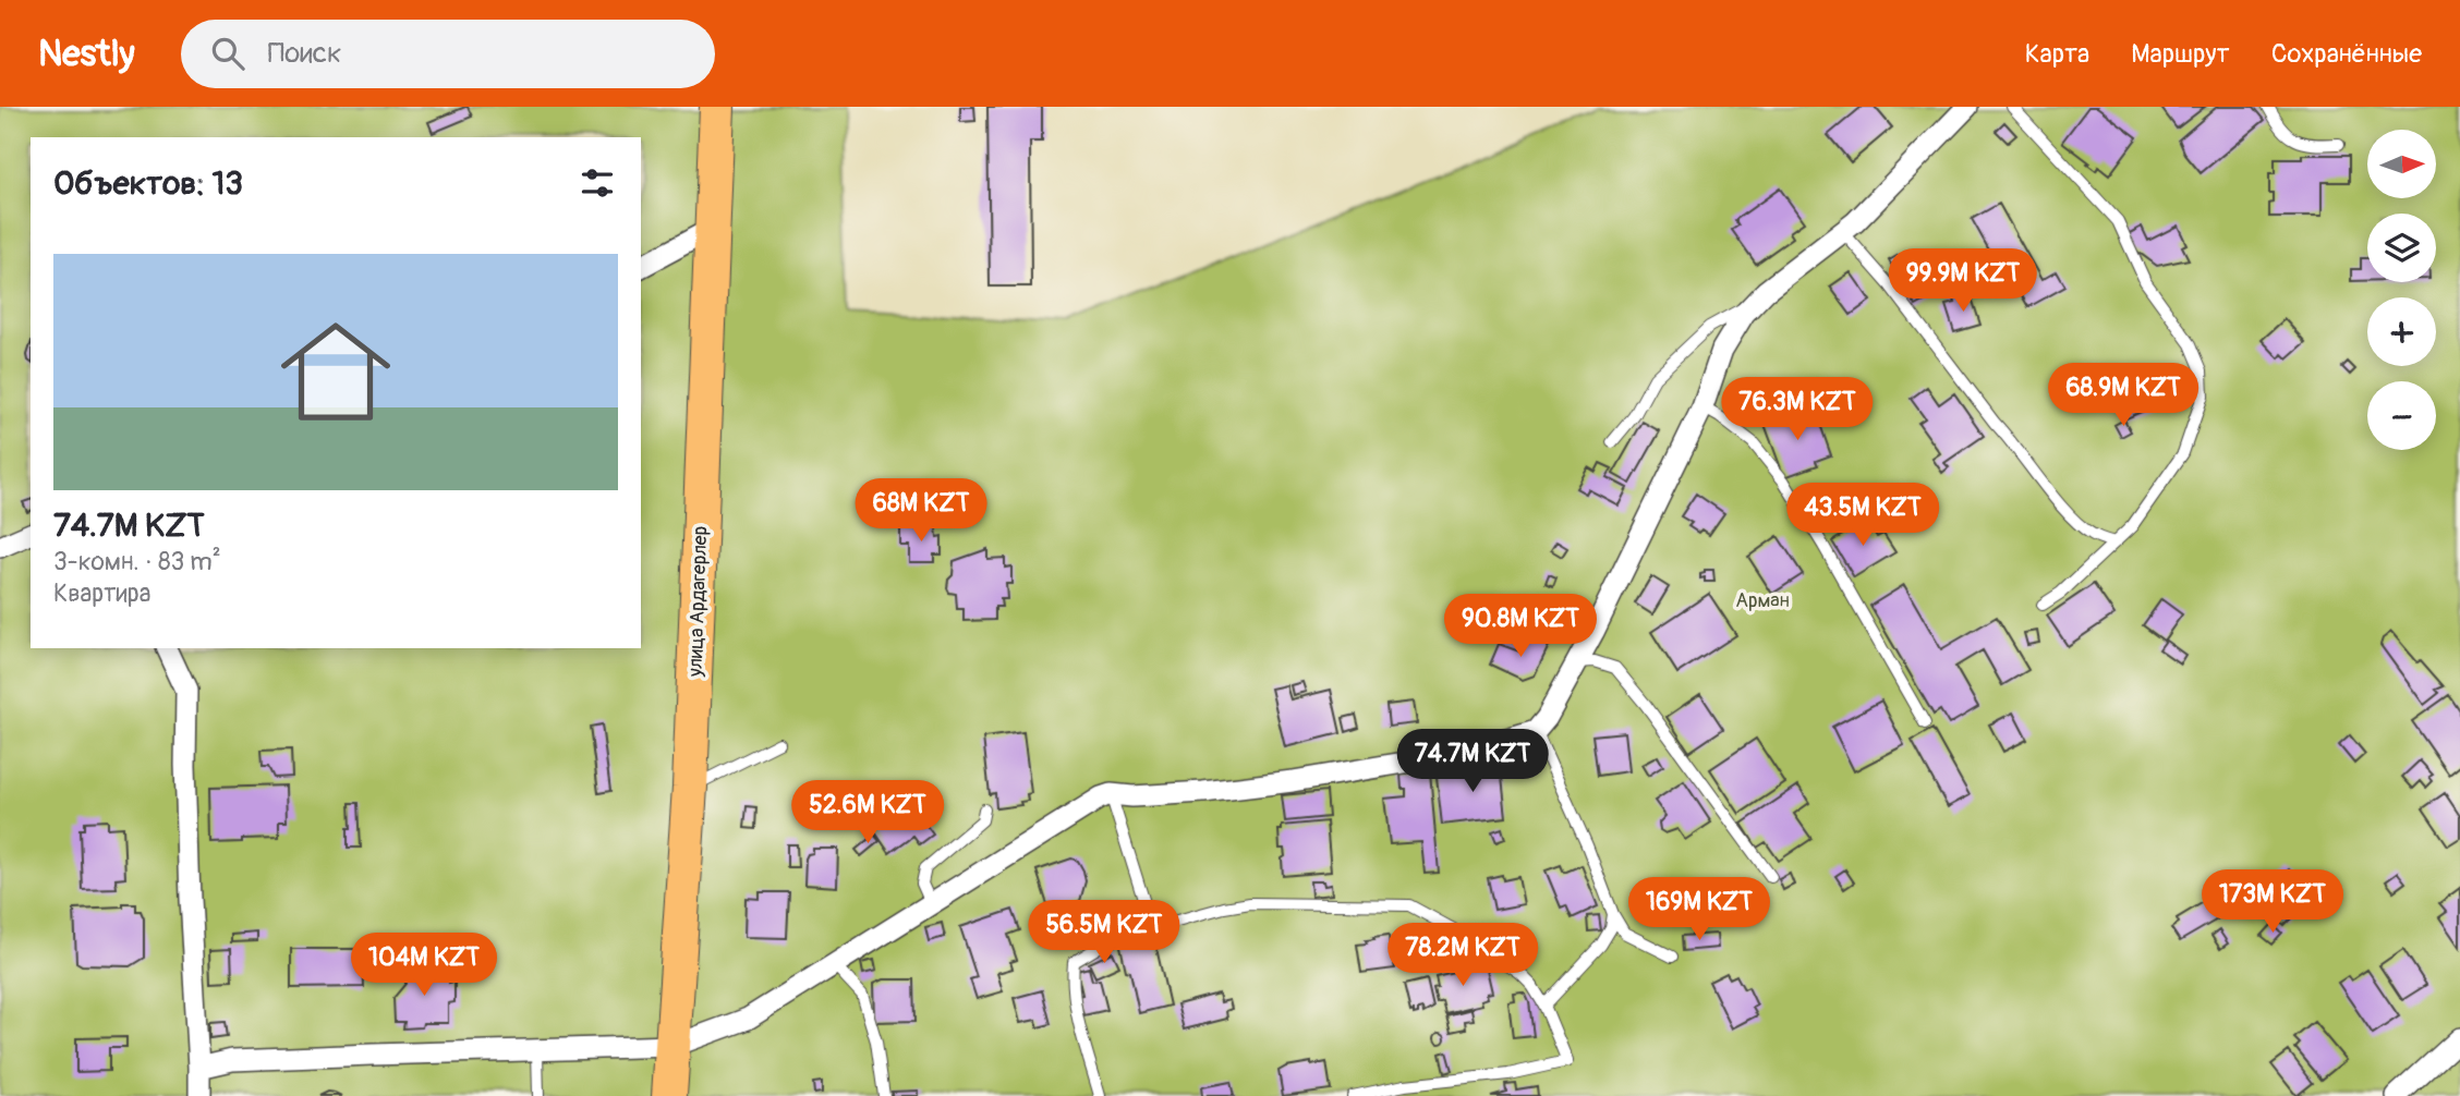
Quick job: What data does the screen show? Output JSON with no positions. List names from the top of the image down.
{
  "streets": {
    "main road": ["улица Ардагерлер"]
  },
  "parks": ["Арман"],
  "north": "right",
  "page": {
    "header": "Nestly",
    "search": "Поиск",
    "nav": ["Карта", "Маршрут", "Сохранённые"],
    "map_buttons": ["+", "−"],
    "heading": "Объектов: 13",
    "list": [
      {
        "name": "74.7M KZT",
        "note": "3-комн. · 83 m² · Квартира"
      }
    ],
    "price": [
      "99.9M KZT",
      "68.9M KZT",
      "76.3M KZT",
      "68M KZT",
      "43.5M KZT",
      "90.8M KZT",
      "74.7M KZT",
      "52.6M KZT",
      "173M KZT",
      "169M KZT",
      "56.5M KZT",
      "78.2M KZT",
      "104M KZT"
    ]
  }
}
